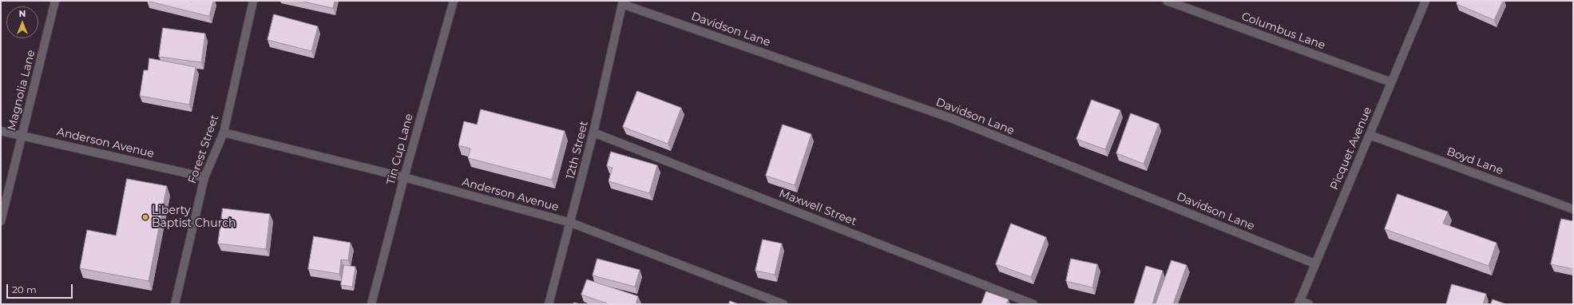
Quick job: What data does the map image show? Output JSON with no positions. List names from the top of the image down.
{
  "streets": {
    "street": [
      "Davidson Lane",
      "Columbus Lane",
      "Magnolia Lane",
      "Anderson Avenue",
      "Picquet Avenue",
      "Forest Street",
      "Tin Cup Lane",
      "12th Street",
      "Boyd Lane",
      "Maxwell Street"
    ]
  },
  "crossings": [
    ["Davidson Lane", "Picquet Avenue"],
    ["Davidson Lane", "12th Street"],
    ["Columbus Lane", "Picquet Avenue"],
    ["Magnolia Lane", "Anderson Avenue"],
    ["Anderson Avenue", "Forest Street"],
    ["Anderson Avenue", "Tin Cup Lane"],
    ["Anderson Avenue", "12th Street"],
    ["Picquet Avenue", "Boyd Lane"],
    ["12th Street", "Maxwell Street"]
  ],
  "places": ["Liberty Baptist Church"],
  "scale_bar": "20 m",
  "north": "top"
}
